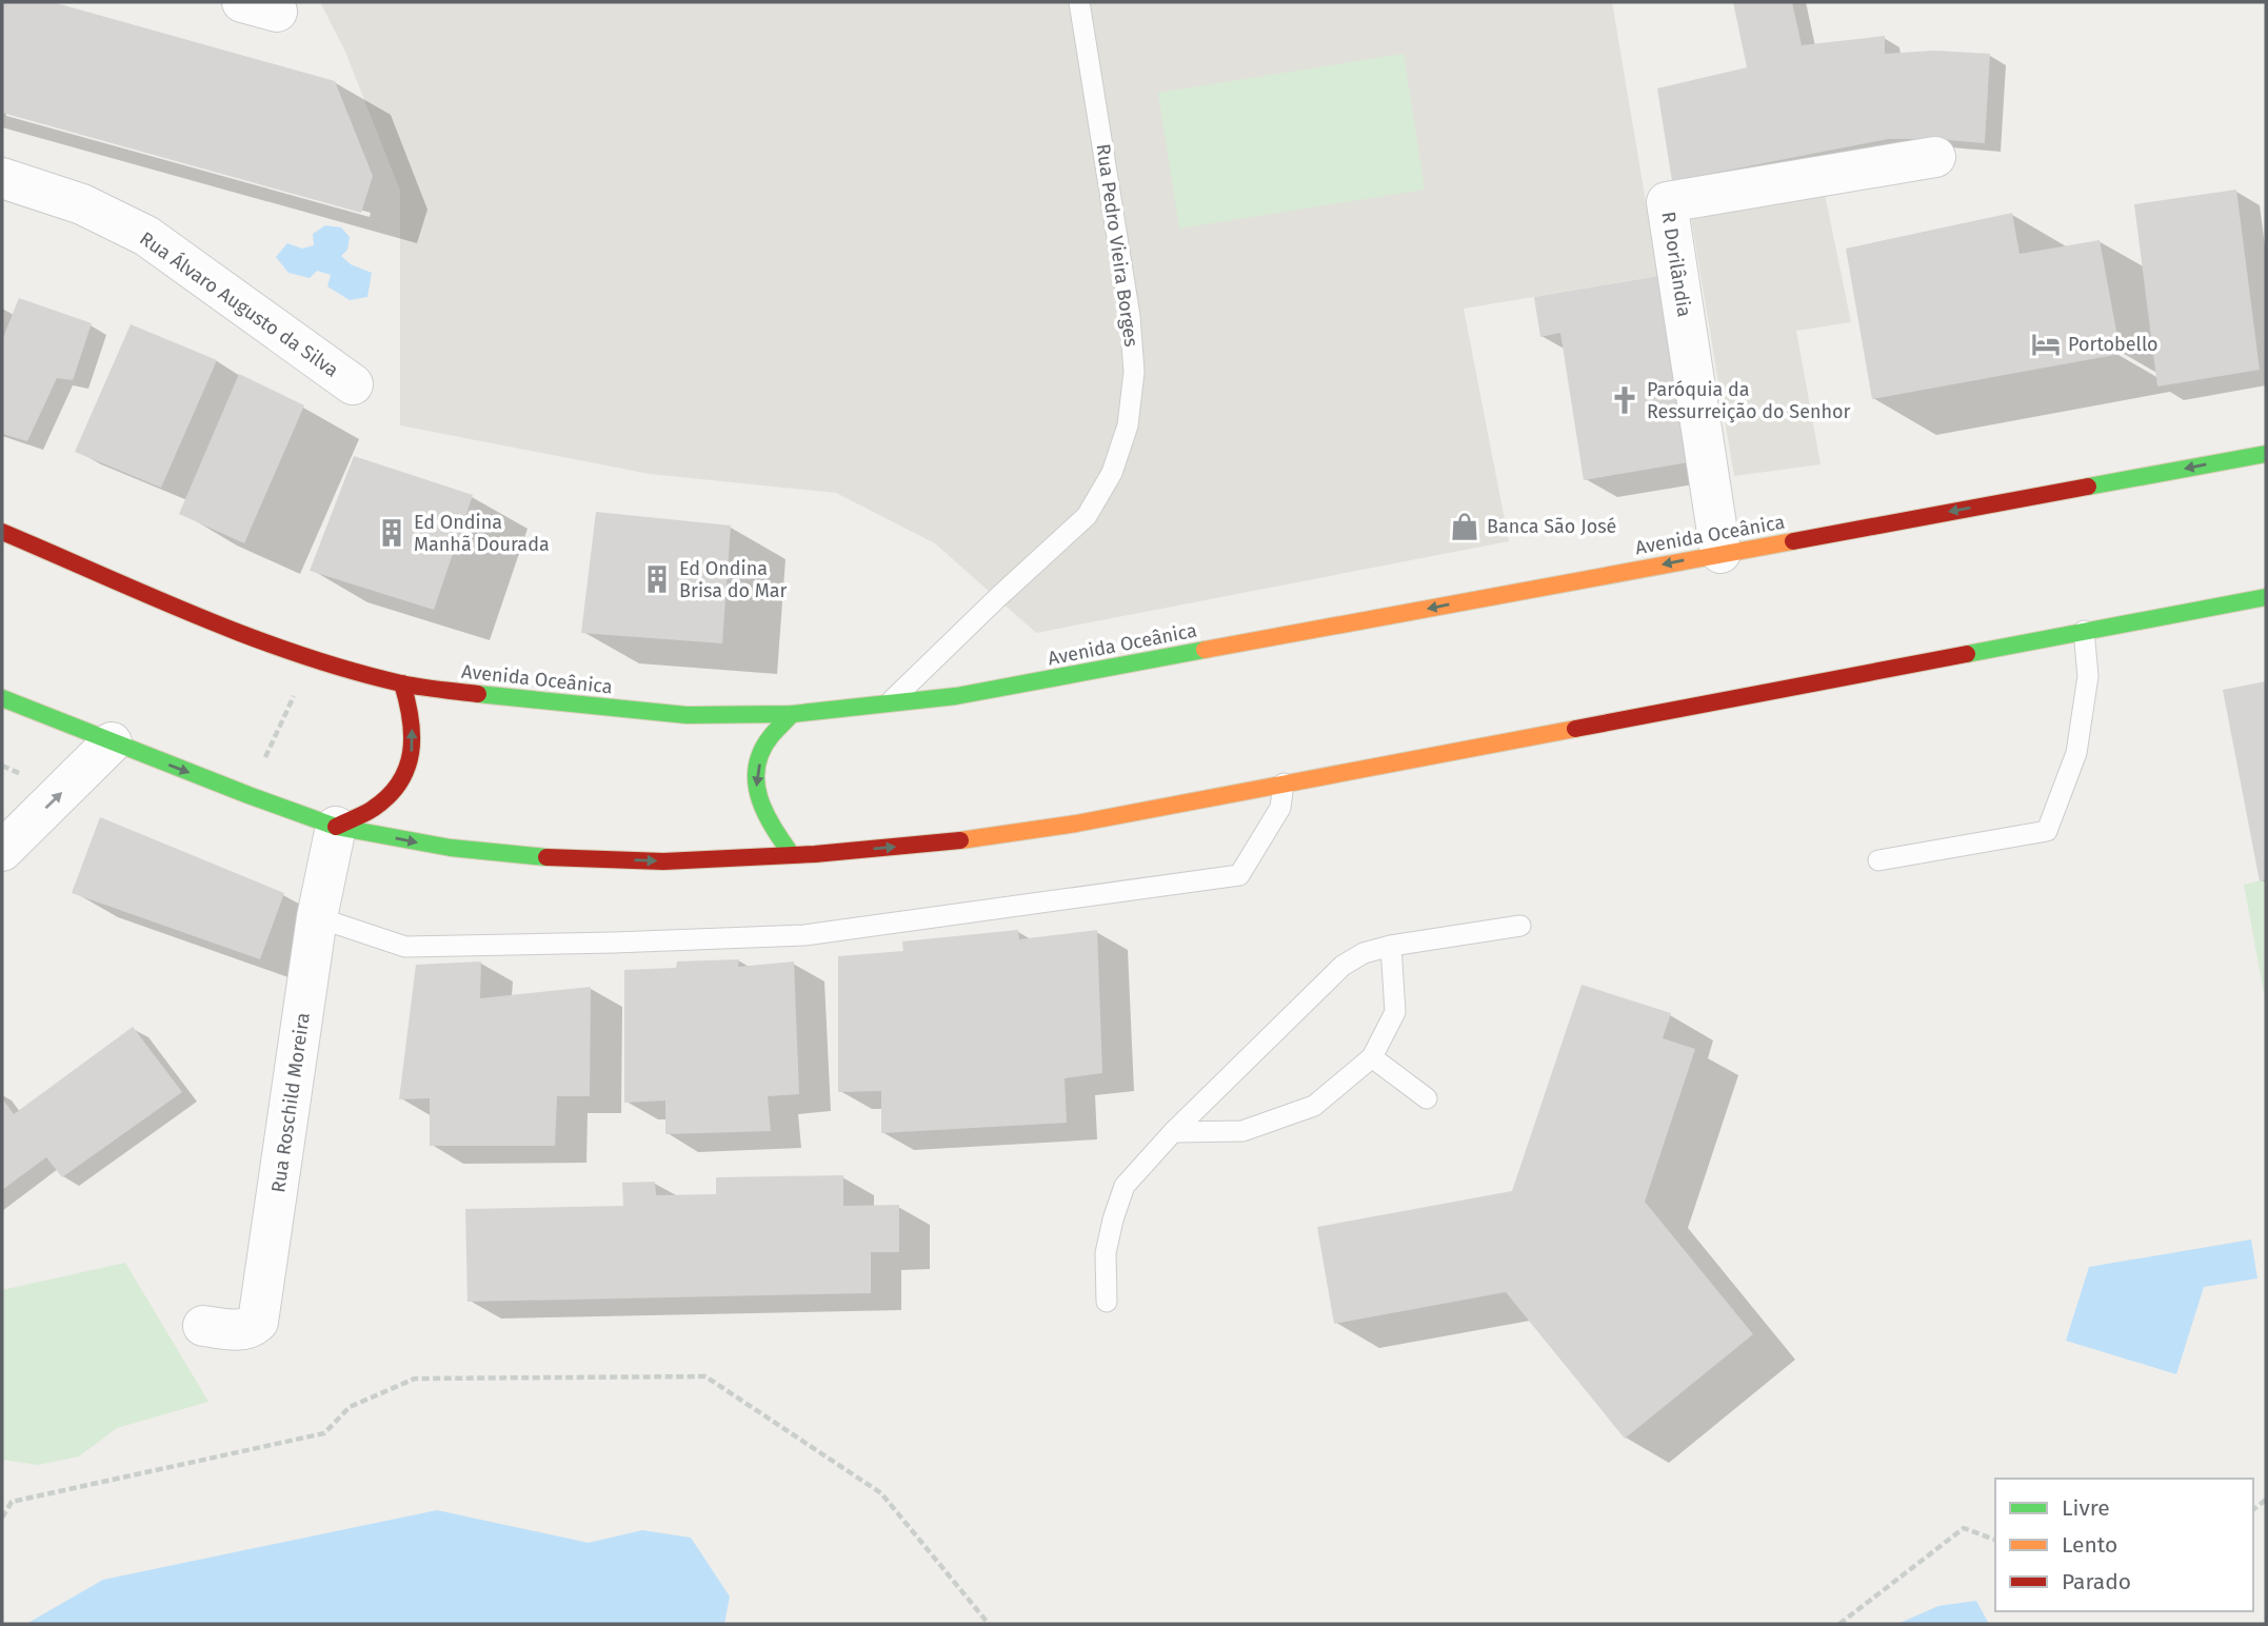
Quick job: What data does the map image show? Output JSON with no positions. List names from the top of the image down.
{
  "streets": {
    "main road": ["Avenida Oceânica"],
    "street": ["R Dorilândia", "Rua Álvaro Augusto da Silva", "Rua Roschild Moreira"],
    "lane": ["Rua Pedro Vieira Borges"]
  },
  "crossings": [
    ["Rua Pedro Vieira Borges", "Avenida Oceânica"],
    ["R Dorilândia", "Avenida Oceânica"]
  ],
  "places": {
    "hotel": ["Portobello"],
    "church": ["Paróquia da Ressurreição do Senhor"],
    "shop": ["Banca São José"],
    "building": ["Ed Ondina Manhã Dourada", "Ed Ondina Brisa do Mar"]
  },
  "legend": ["Livre", "Lento", "Parado"]
}
